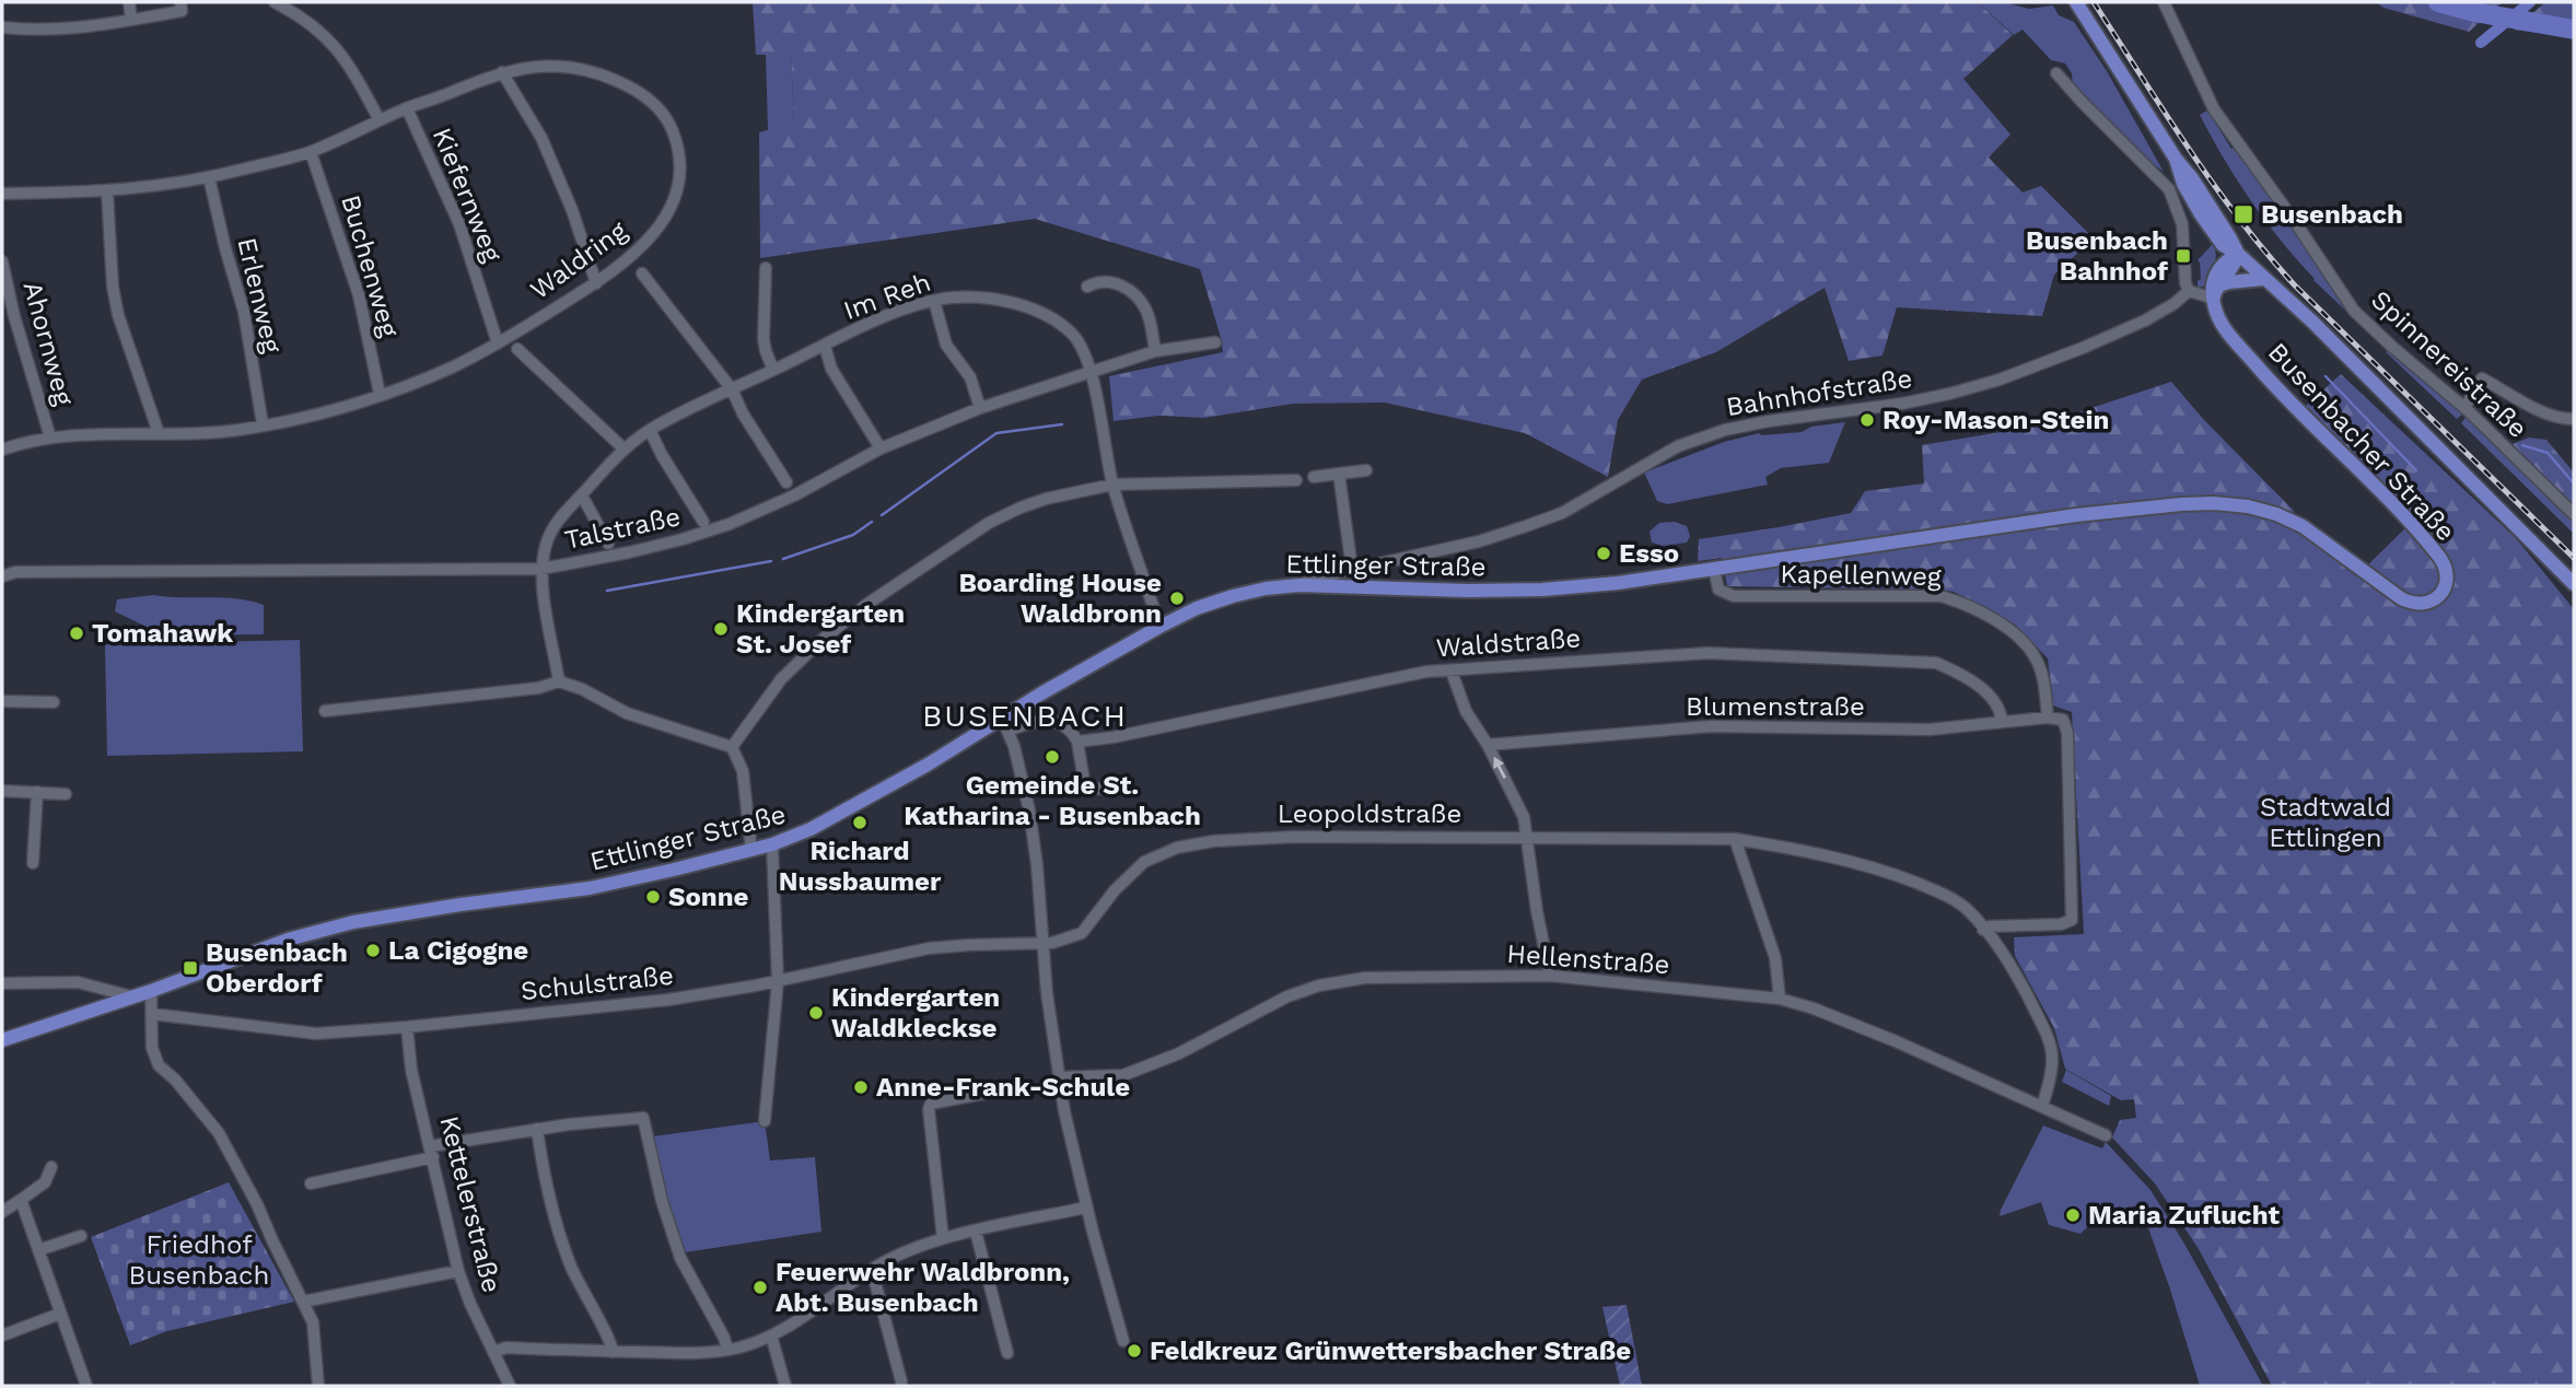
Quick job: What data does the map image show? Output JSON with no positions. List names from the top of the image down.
{
  "streets": {
    "main road": ["Busenbacher Straße", "Ettlinger Straße"],
    "street": [
      "Kiefernweg",
      "Waldring",
      "Buchenweg",
      "Erlenweg",
      "Im Reh",
      "Ahornweg",
      "Spinnereistraße",
      "Bahnhofstraße",
      "Talstraße",
      "Kapellenweg",
      "Waldstraße",
      "Blumenstraße",
      "Leopoldstraße",
      "Hellenstraße",
      "Schulstraße",
      "Kettelerstraße"
    ]
  },
  "crossings": [
    ["Kiefernweg", "Waldring"],
    ["Waldring", "Buchenweg"],
    ["Waldring", "Erlenweg"],
    ["Waldring", "Ahornweg"],
    ["Im Reh", "Talstraße"],
    ["Im Reh", "Ettlinger Straße"],
    ["Bahnhofstraße", "Ettlinger Straße"],
    ["Busenbacher Straße", "Ettlinger Straße"],
    ["Ettlinger Straße", "Kapellenweg"],
    ["Kapellenweg", "Blumenstraße"],
    ["Waldstraße", "Blumenstraße"],
    ["Blumenstraße", "Leopoldstraße"],
    ["Leopoldstraße", "Hellenstraße"],
    ["Leopoldstraße", "Schulstraße"],
    ["Schulstraße", "Kettelerstraße"]
  ],
  "districts": ["BUSENBACH"],
  "parks": ["Stadtwald Ettlingen", "Friedhof Busenbach"],
  "places": {
    "transit": ["Busenbach", "Busenbach Bahnhof", "Busenbach Oberdorf"],
    "other": [
      "Roy-Mason-Stein",
      "Esso",
      "Boarding House Waldbronn",
      "Kindergarten St. Josef",
      "Tomahawk",
      "Gemeinde St. Katharina - Busenbach",
      "Richard Nussbaumer",
      "Sonne",
      "La Cigogne",
      "Kindergarten Waldkleckse",
      "Anne-Frank-Schule",
      "Maria Zuflucht",
      "Feuerwehr Waldbronn, Abt. Busenbach",
      "Feldkreuz Grünwettersbacher Straße"
    ]
  }
}
